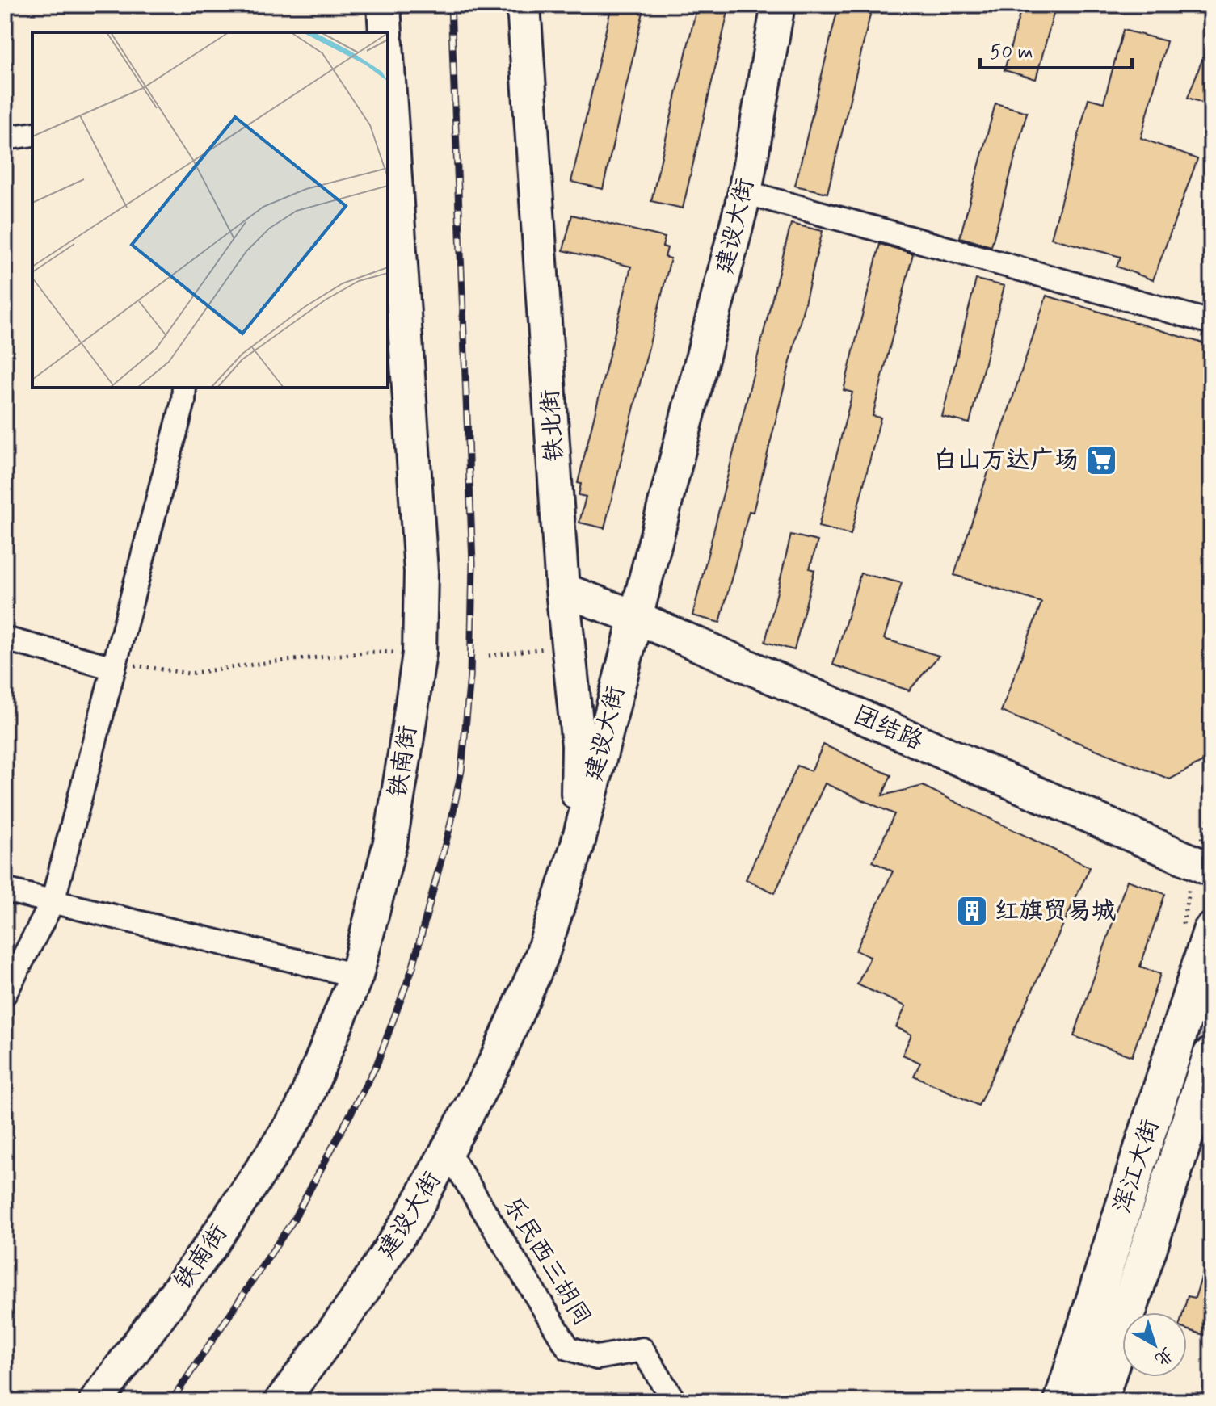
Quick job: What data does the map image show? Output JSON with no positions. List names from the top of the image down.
{
  "streets": {
    "main road": ["浑江大街"],
    "street": [
      "建设大街",
      "铁北街",
      "团结路",
      "铁南街",
      "乐民西三胡同"
    ]
  },
  "crossings": [
    ["建设大街", "铁北街"],
    ["建设大街", "团结路"],
    ["建设大街", "乐民西三胡同"],
    ["铁北街", "团结路"]
  ],
  "places": {
    "supermarket": ["白山万达广场"],
    "building": ["红旗贸易城"]
  },
  "scale_bar": "50 m",
  "north": "bottom right"
}
